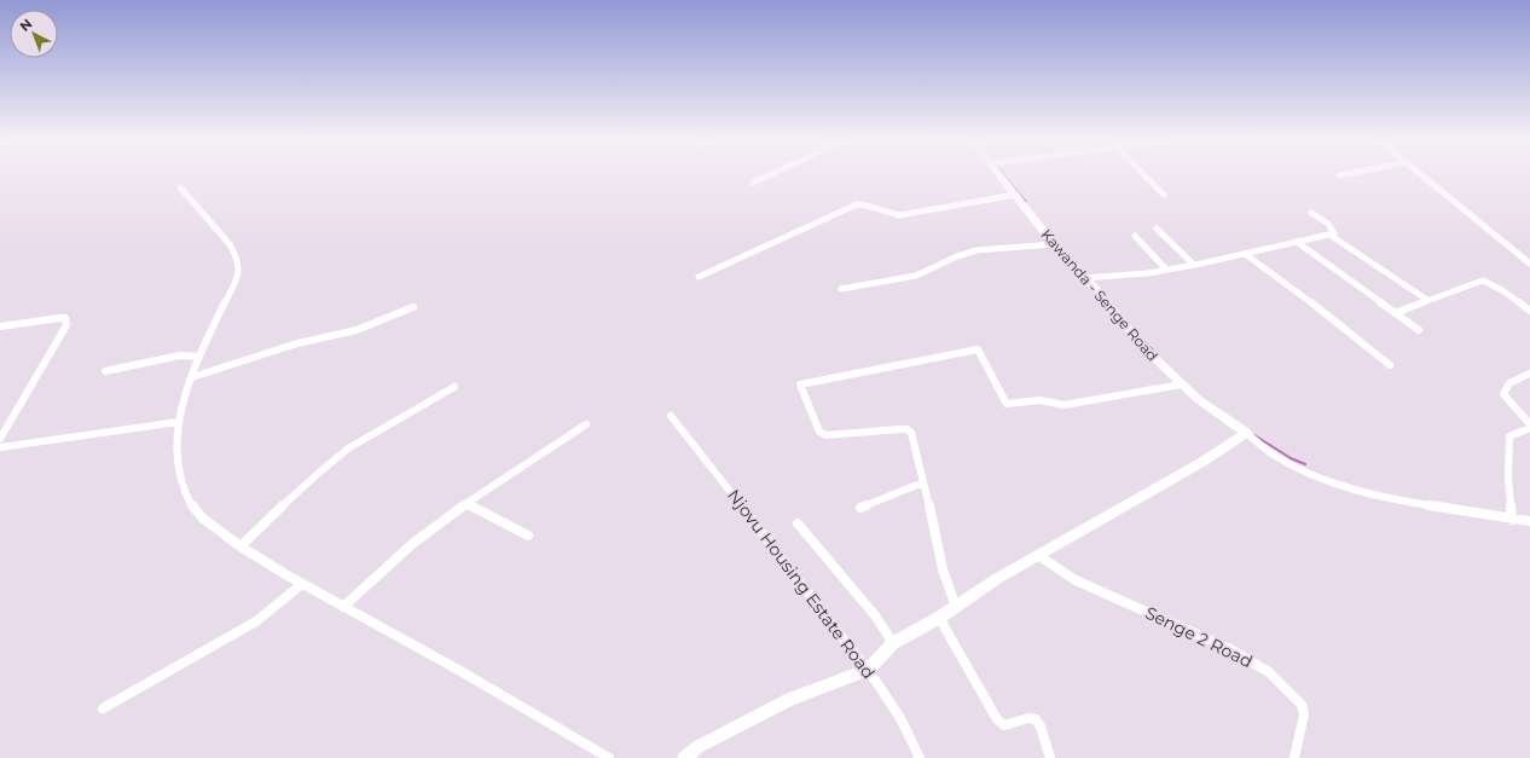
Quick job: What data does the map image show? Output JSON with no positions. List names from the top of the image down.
{
  "streets": {
    "street": ["Kawanda - Senge Road", "Njovu Housing Estate Road", "Senge 2 Road"]
  },
  "north": "top left"
}
